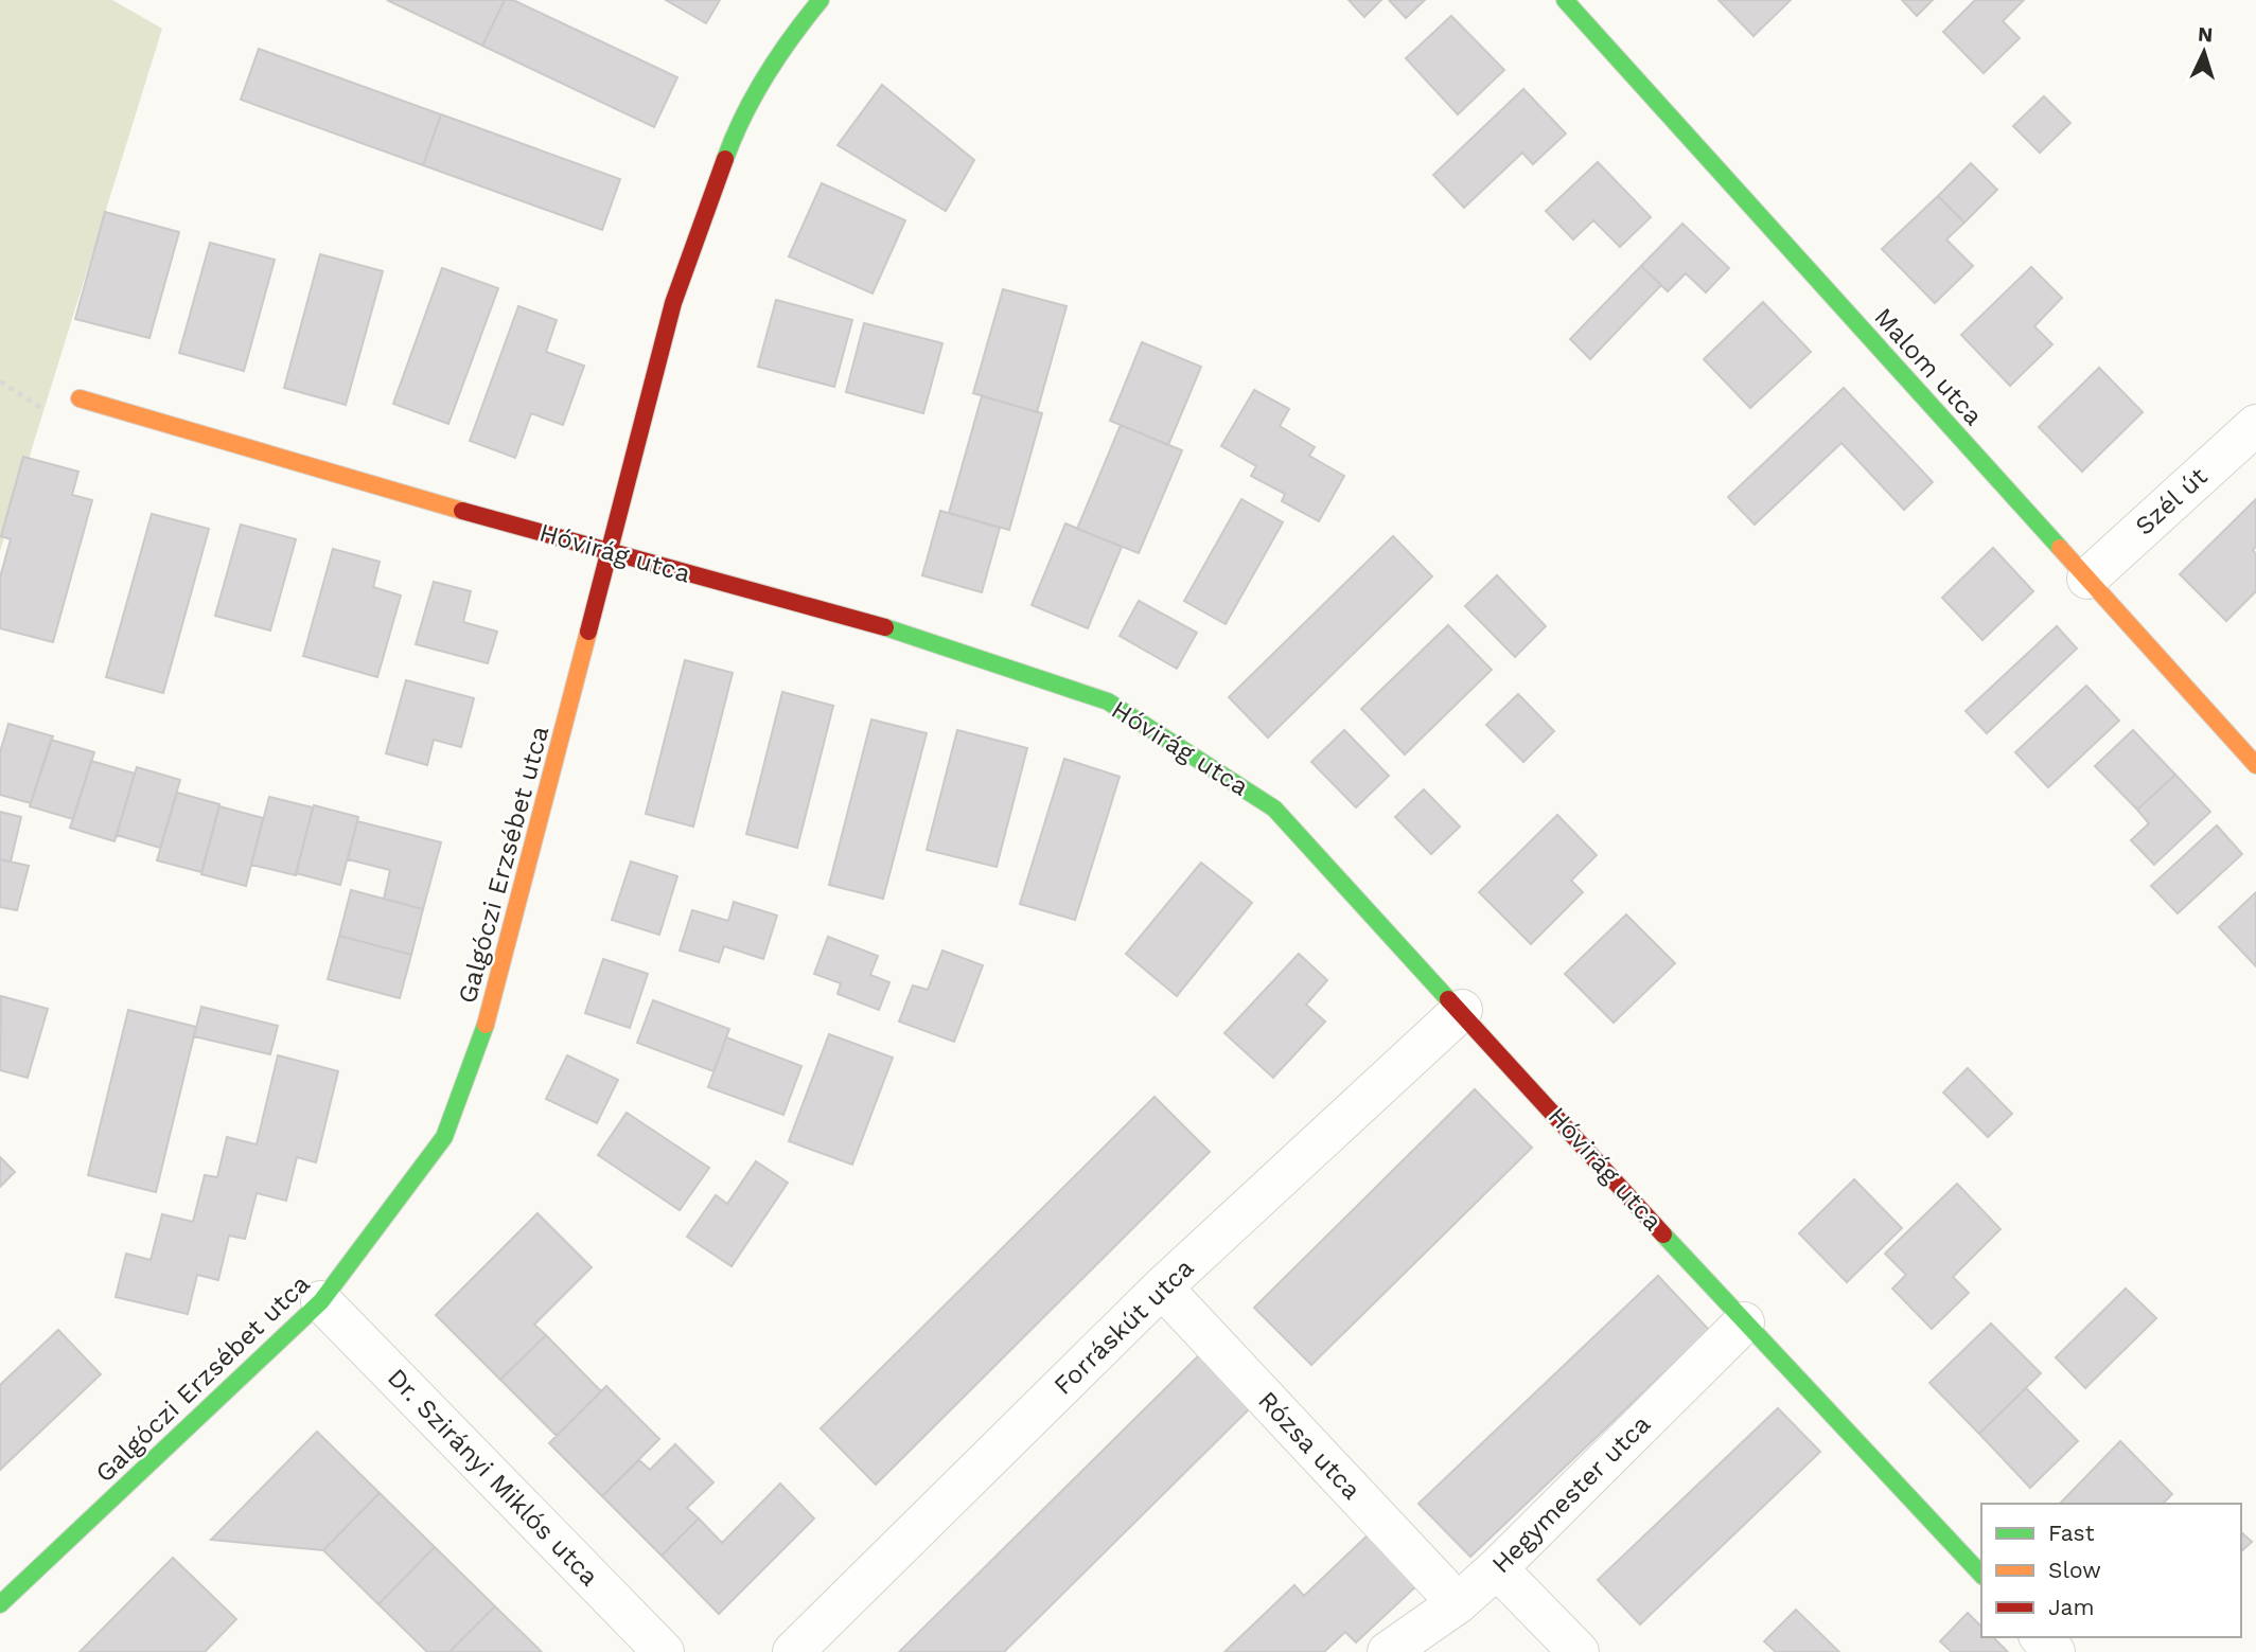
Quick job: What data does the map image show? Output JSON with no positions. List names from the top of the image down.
{
  "streets": {
    "street": [
      "Malom utca",
      "Szél út",
      "Hóvirág utca",
      "Galgóczi Erzsébet utca",
      "Forráskút utca",
      "Rózsa utca",
      "Dr. Szirányi Miklós utca",
      "Hegymester utca"
    ]
  },
  "crossings": [
    ["Malom utca", "Szél út"],
    ["Hóvirág utca", "Galgóczi Erzsébet utca"],
    ["Hóvirág utca", "Forráskút utca"],
    ["Hóvirág utca", "Hegymester utca"],
    ["Galgóczi Erzsébet utca", "Dr. Szirányi Miklós utca"],
    ["Forráskút utca", "Rózsa utca"],
    ["Rózsa utca", "Hegymester utca"]
  ],
  "legend": ["Fast", "Slow", "Jam"],
  "north": "top"
}
